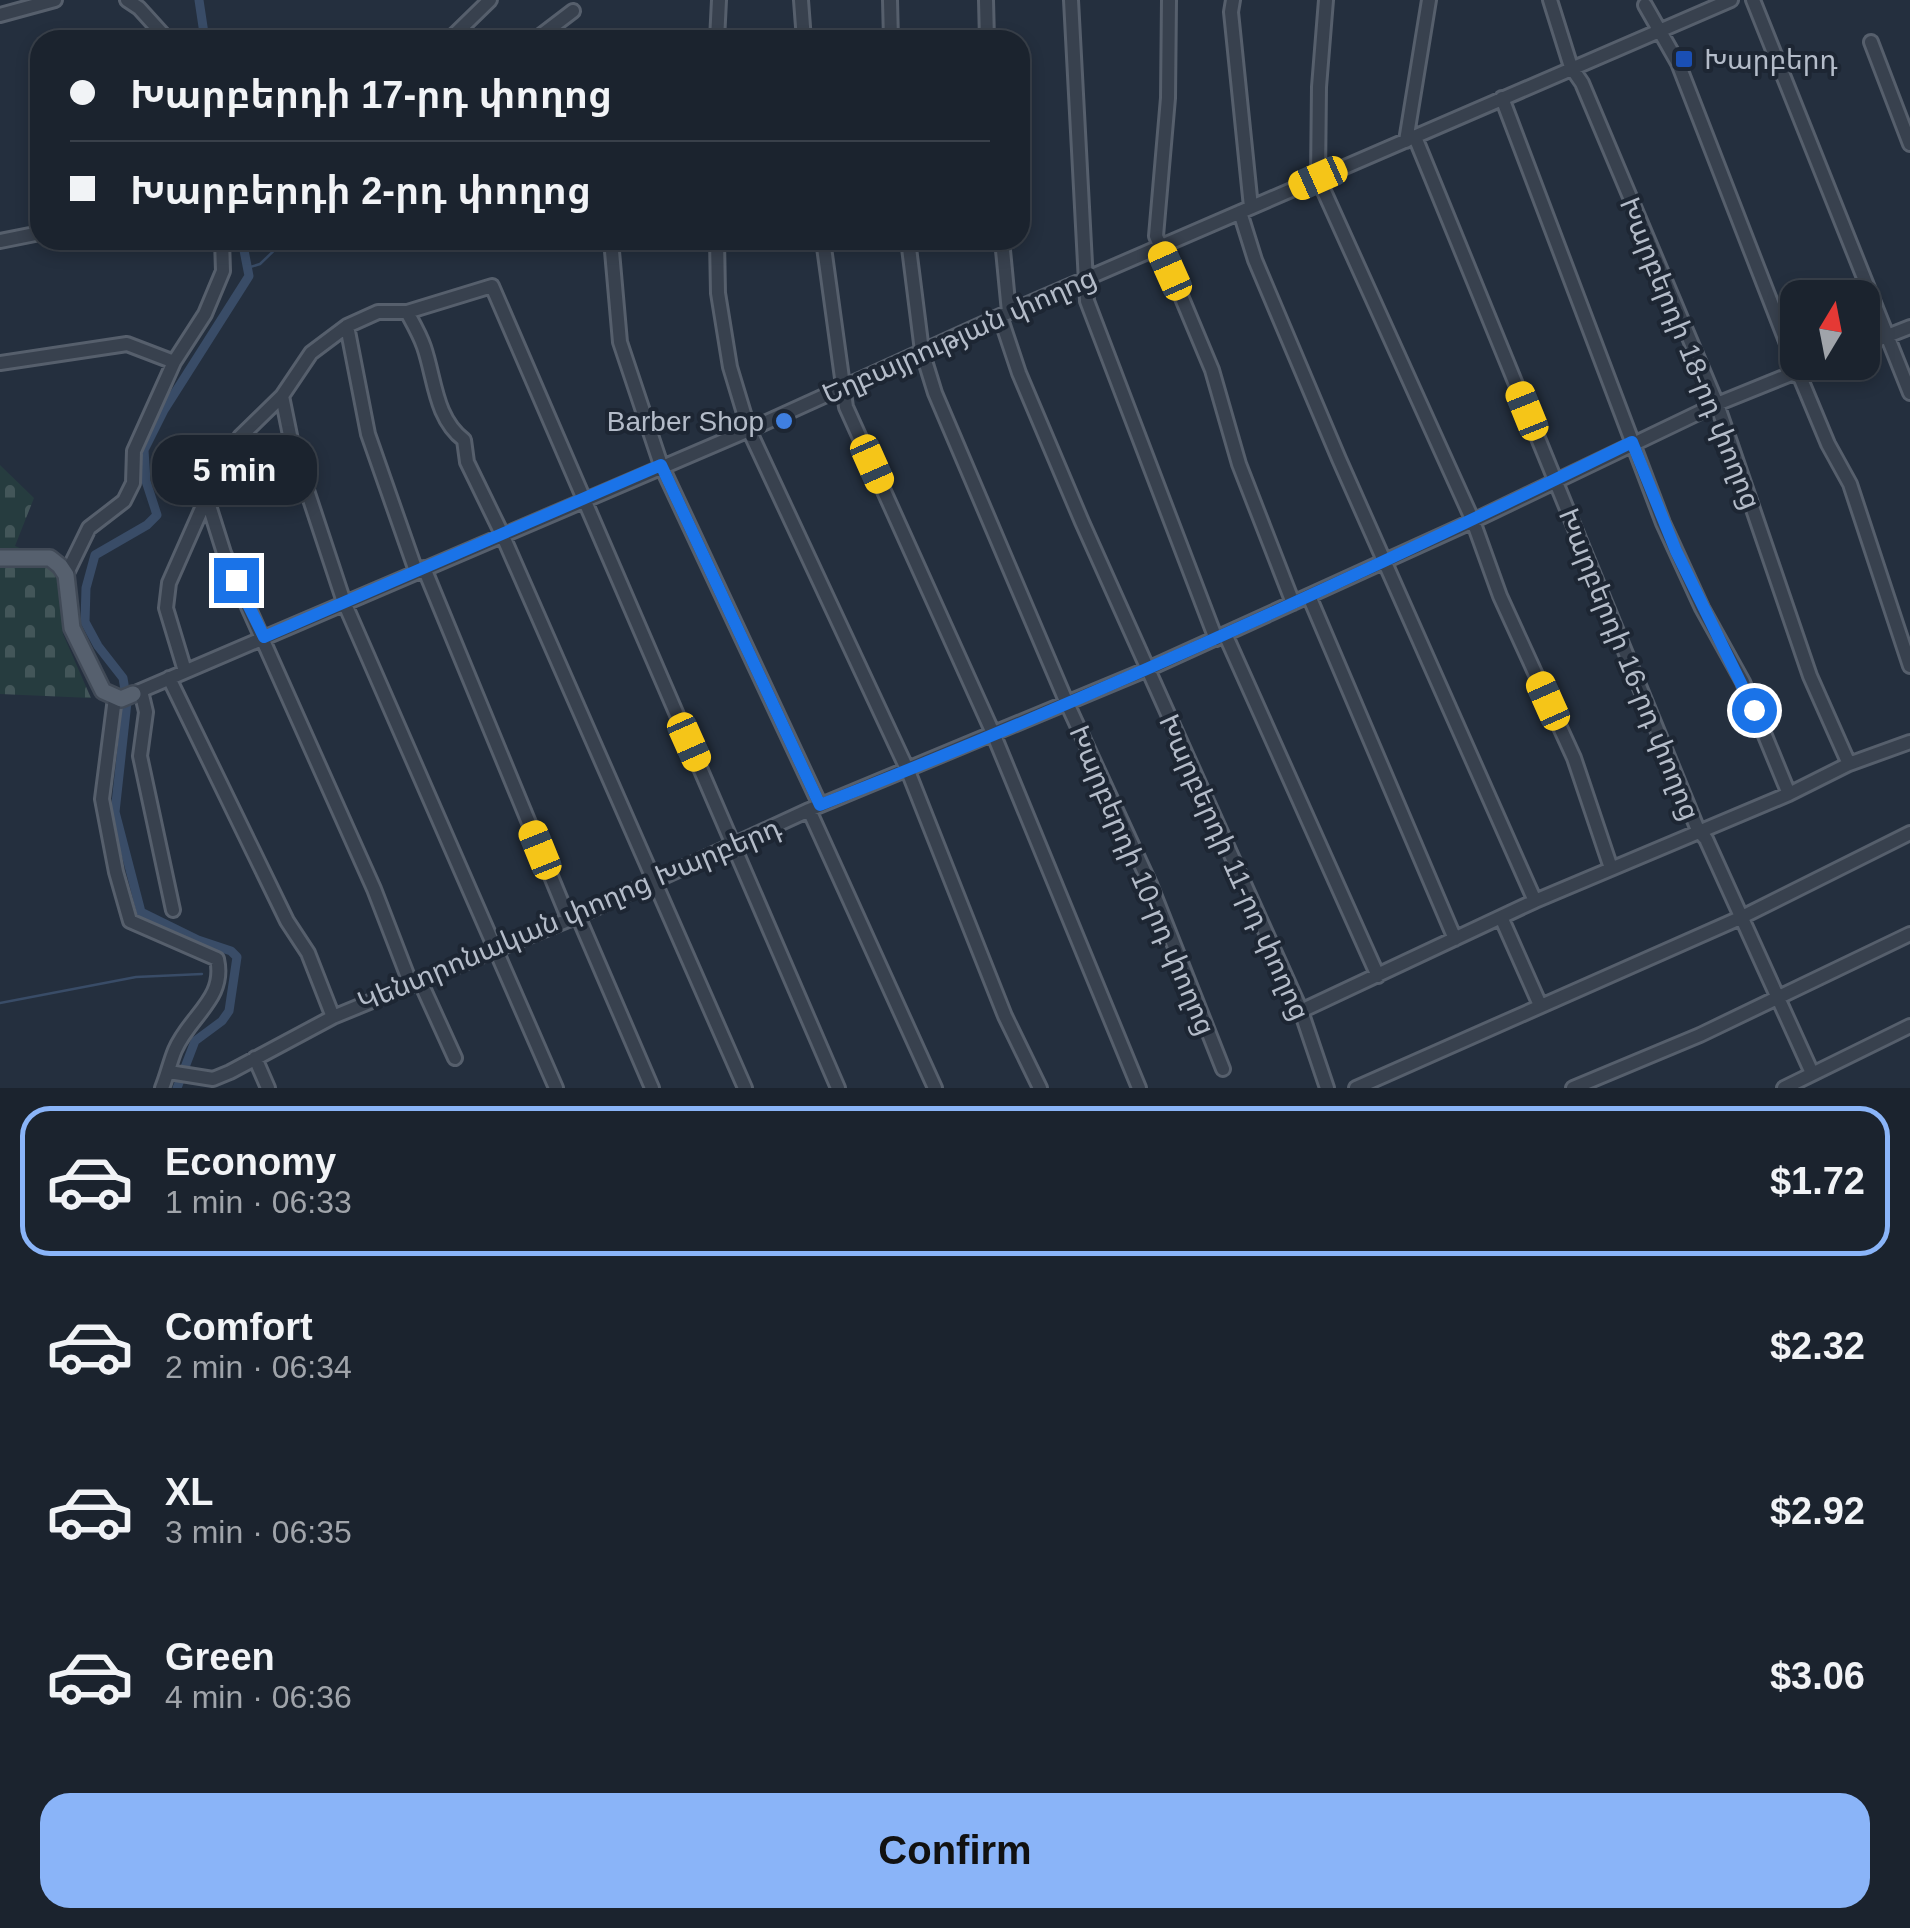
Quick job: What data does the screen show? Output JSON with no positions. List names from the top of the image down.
{
  "streets": {
    "street": [
      "Եղբայրության փողոց",
      "Խարբերդի 18-րդ փողոց",
      "Խարբերդի 16-րդ փողոց",
      "Խարբերդի 11-րդ փողոց",
      "Խարբերդի 10-րդ փողոց",
      "Կենտրոնական փողոց Խարբերդ"
    ]
  },
  "crossings": [
    ["Եղբայրության փողոց", "Խարբերդի 18-րդ փողոց"],
    ["Եղբայրության փողոց", "Խարբերդի 16-րդ փողոց"],
    ["Եղբայրության փողոց", "Խարբերդի 11-րդ փողոց"],
    ["Եղբայրության փողոց", "Խարբերդի 10-րդ փողոց"],
    ["Խարբերդի 18-րդ փողոց", "Կենտրոնական փողոց Խարբերդ"],
    ["Խարբերդի 16-րդ փողոց", "Կենտրոնական փողոց Խարբերդ"],
    ["Խարբերդի 11-րդ փողոց", "Կենտրոնական փողոց Խարբերդ"],
    ["Խարբերդի 10-րդ փողոց", "Կենտրոնական փողոց Խարբերդ"]
  ],
  "places": {
    "transit": ["Խարբերդ"],
    "other": ["Barber Shop"]
  },
  "north": "top",
  "page": {
    "banner": ["Խարբերդի 17-րդ փողոց", "Խարբերդի 2-րդ փողոց"],
    "bubble": "5 min",
    "list": [
      {
        "name": "Economy",
        "note": "1 min · 06:33",
        "value": "$1.72"
      },
      {
        "name": "Comfort",
        "note": "2 min · 06:34",
        "value": "$2.32"
      },
      {
        "name": "XL",
        "note": "3 min · 06:35",
        "value": "$2.92"
      },
      {
        "name": "Green",
        "note": "4 min · 06:36",
        "value": "$3.06"
      }
    ],
    "buttons": "Confirm"
  }
}
